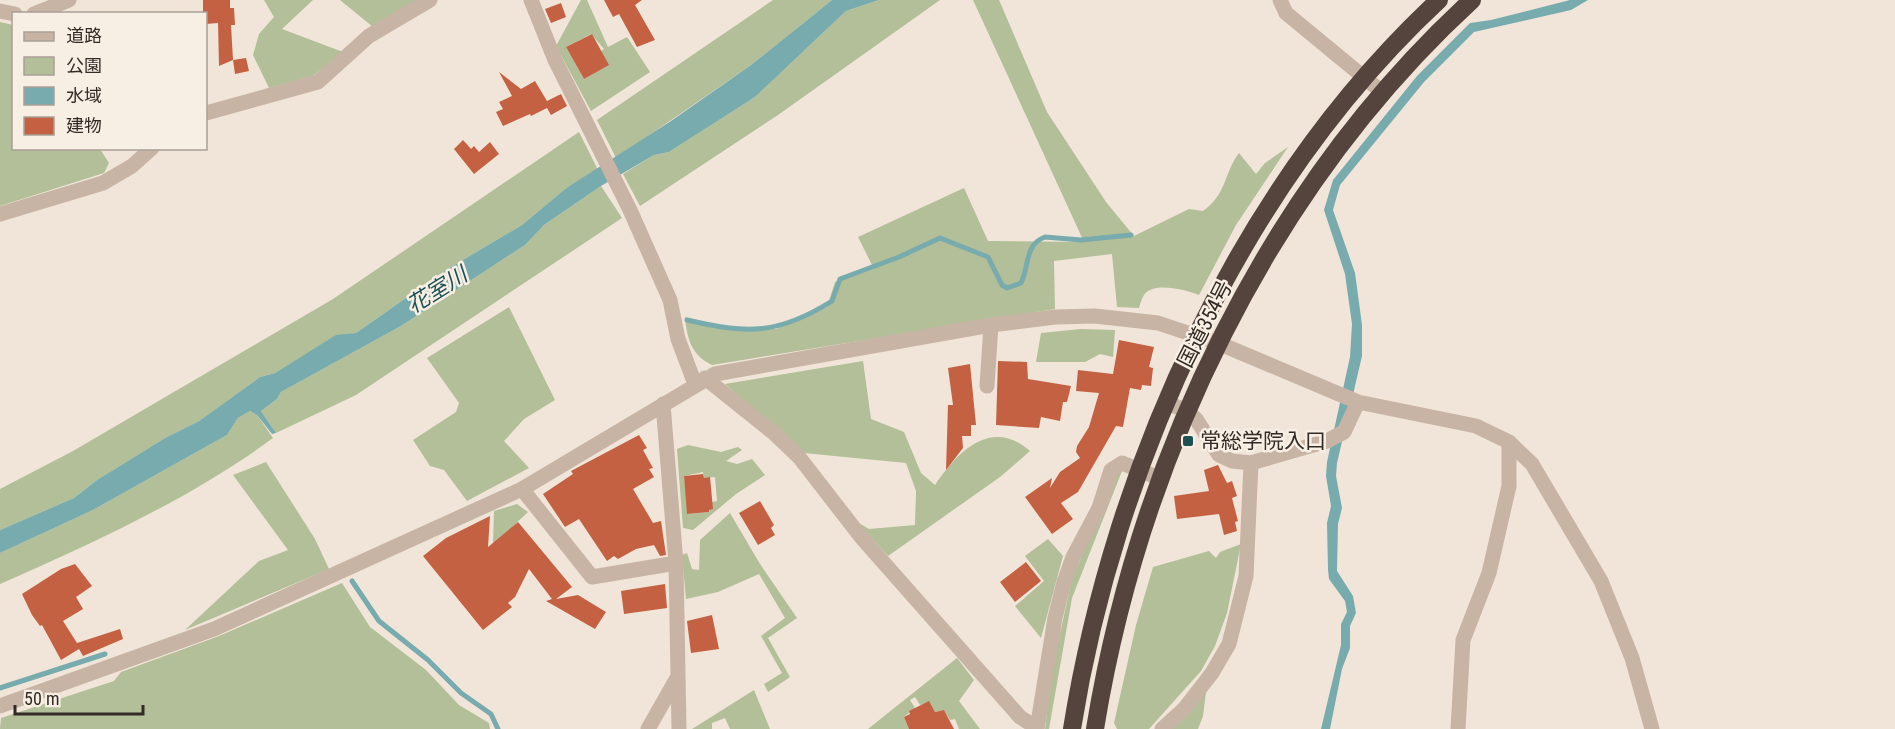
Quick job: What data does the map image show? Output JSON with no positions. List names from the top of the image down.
{
  "streets": {
    "highway": ["国道354号"]
  },
  "water": ["花室川"],
  "places": {
    "transit": ["常総学院入口"]
  },
  "legend": [
    "道路",
    "公園",
    "水域",
    "建物"
  ],
  "scale_bar": "50 m"
}
